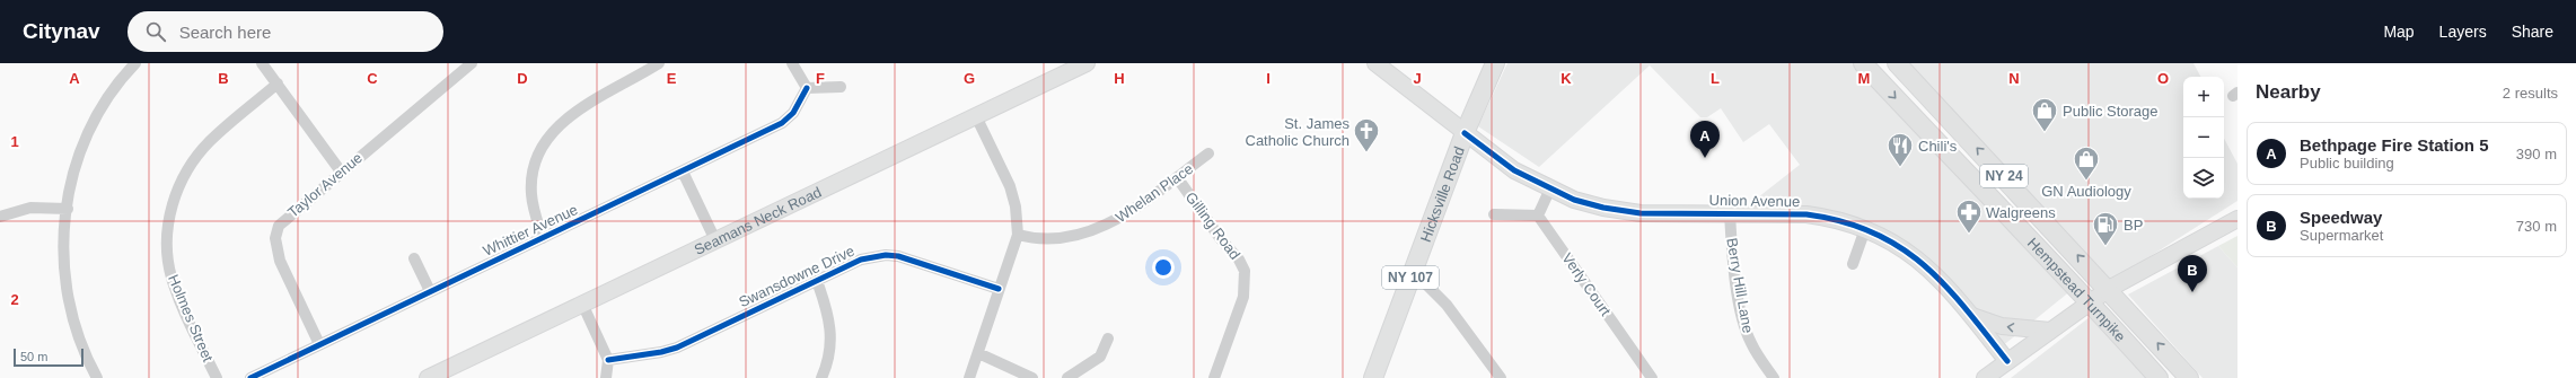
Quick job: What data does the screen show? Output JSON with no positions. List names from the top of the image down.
{
  "streets": {
    "main road": [
      "NY 24",
      "Hicksville Road",
      "Union Avenue",
      "Seamans Neck Road",
      "NY 107",
      "Hempstead Turnpike"
    ],
    "street": [
      "Taylor Avenue",
      "Whelan Place",
      "Gilling Road",
      "Whittier Avenue",
      "Swansdowne Drive",
      "Verly Court",
      "Berry Hill Lane",
      "Holmes Street"
    ]
  },
  "crossings": [
    ["Taylor Avenue", "Whittier Avenue"],
    ["Whelan Place", "Gilling Road"],
    ["Hicksville Road", "Union Avenue"],
    ["Union Avenue", "Berry Hill Lane"]
  ],
  "places": {
    "shop": ["Public Storage", "GN Audiology"],
    "church": ["St. James Catholic Church"],
    "restaurant": ["Chili's"],
    "pharmacy": ["Walgreens"],
    "fuel station": ["BP"]
  },
  "scale_bar": "50 m",
  "page": {
    "header": "Citynav",
    "search": "Search here",
    "nav": ["Map", "Layers", "Share"],
    "heading": ["Nearby", "2 results"],
    "map_buttons": ["+", "−"],
    "pins": ["A", "B"],
    "list": [
      {
        "mark": "A",
        "name": "Bethpage Fire Station 5",
        "note": "Public building",
        "value": "390 m"
      },
      {
        "mark": "B",
        "name": "Speedway",
        "note": "Supermarket",
        "value": "730 m"
      }
    ],
    "scale": "50 m"
  },
  "grid": {
    "columns": [
      "A",
      "B",
      "C",
      "D",
      "E",
      "F",
      "G",
      "H",
      "I",
      "J",
      "K",
      "L",
      "M",
      "N",
      "O"
    ],
    "rows": ["1", "2"]
  }
}
